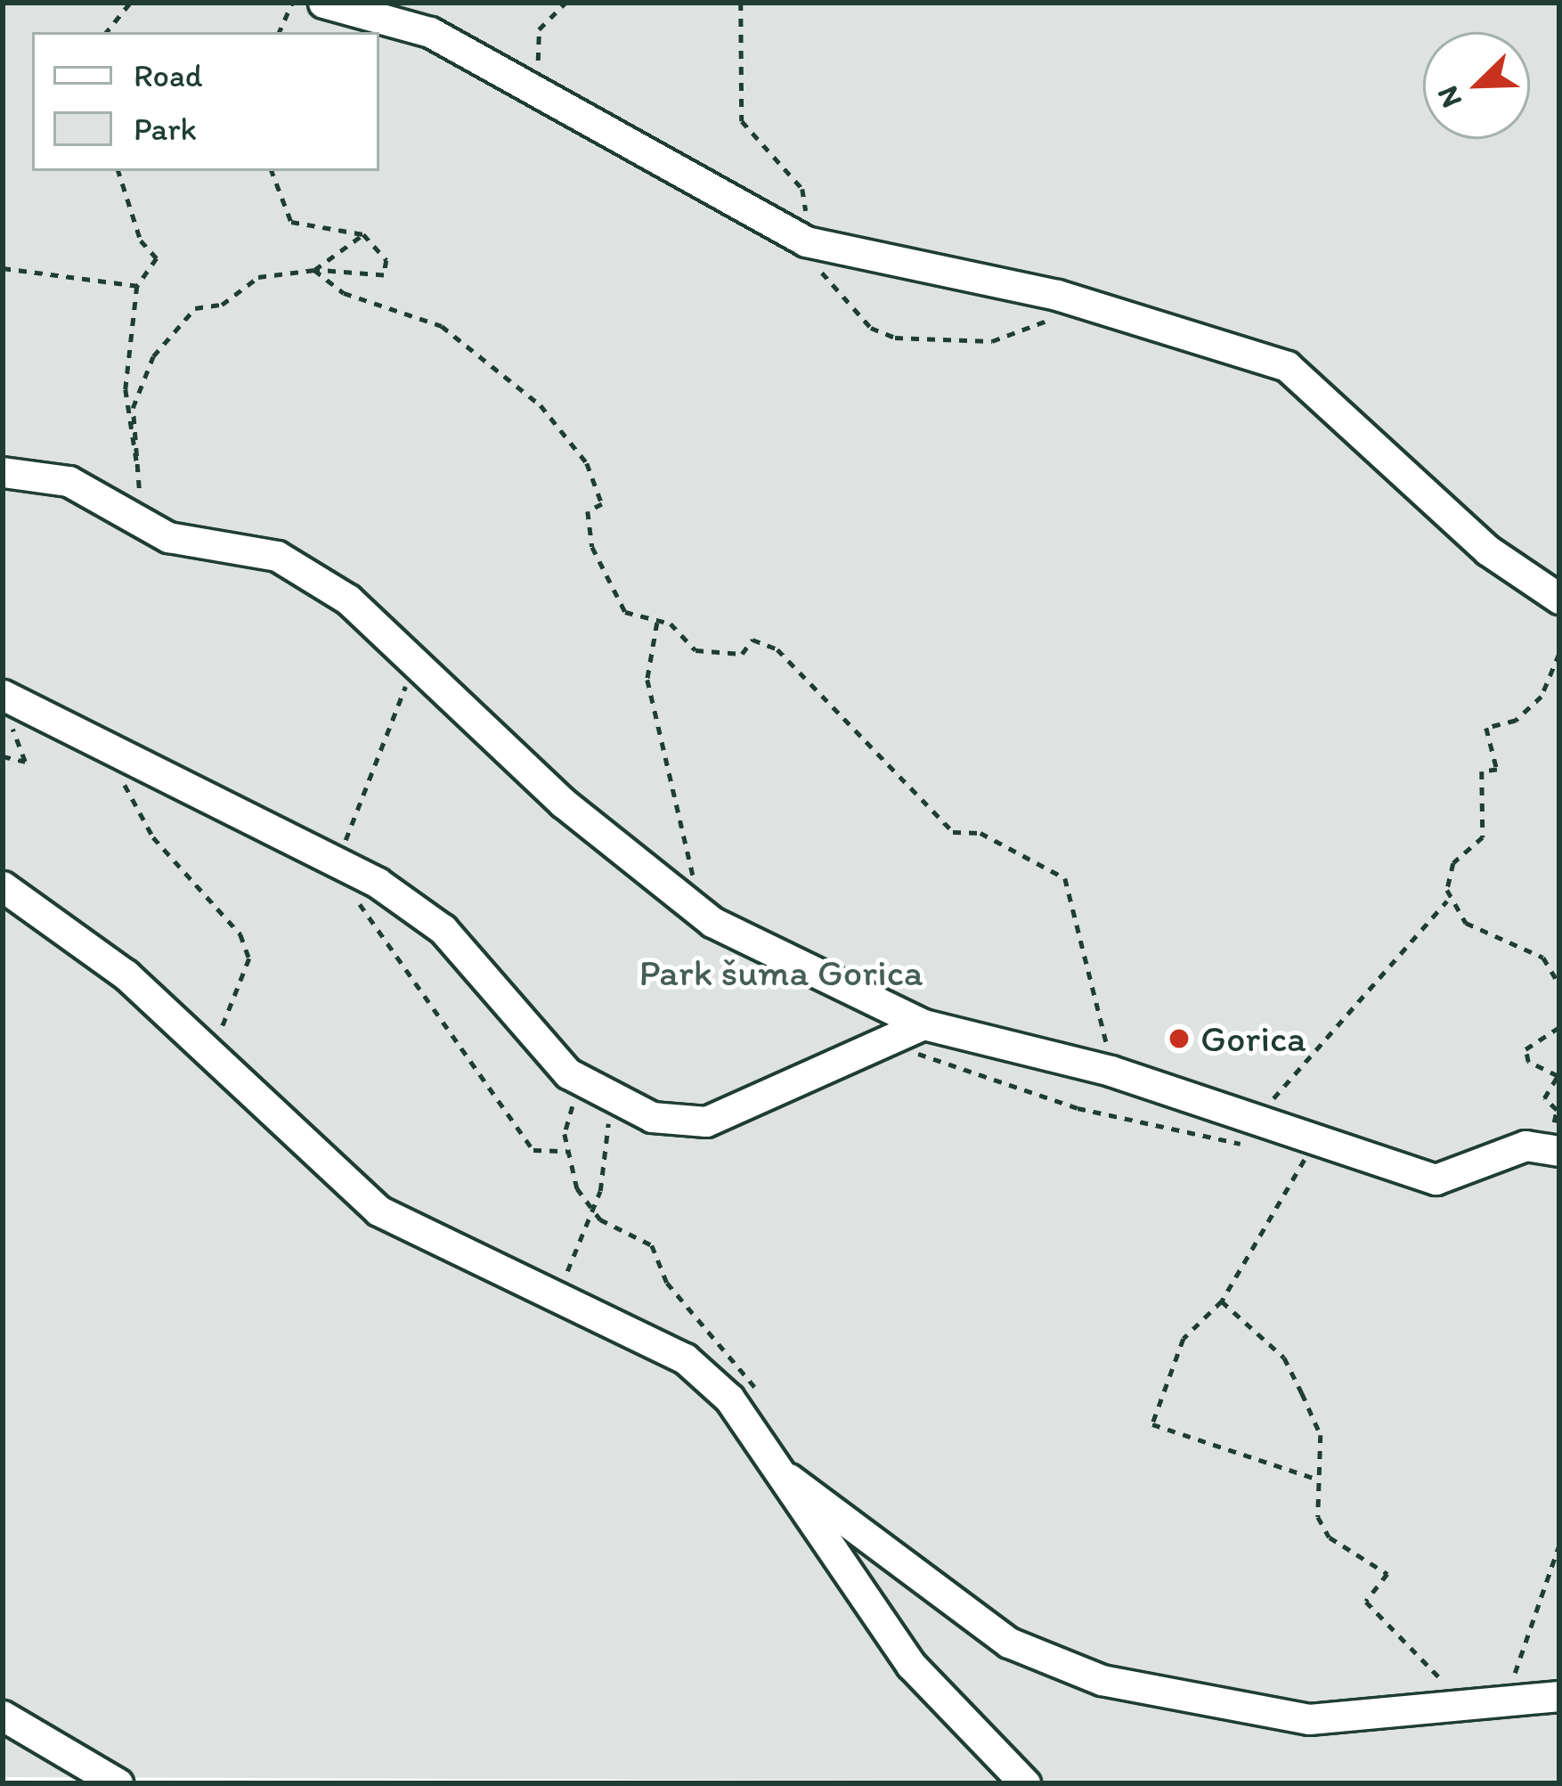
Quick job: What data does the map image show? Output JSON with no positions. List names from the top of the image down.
{
  "parks": ["Park šuma Gorica"],
  "places": ["Gorica"],
  "legend": ["Road", "Park"],
  "north": "bottom left"
}
